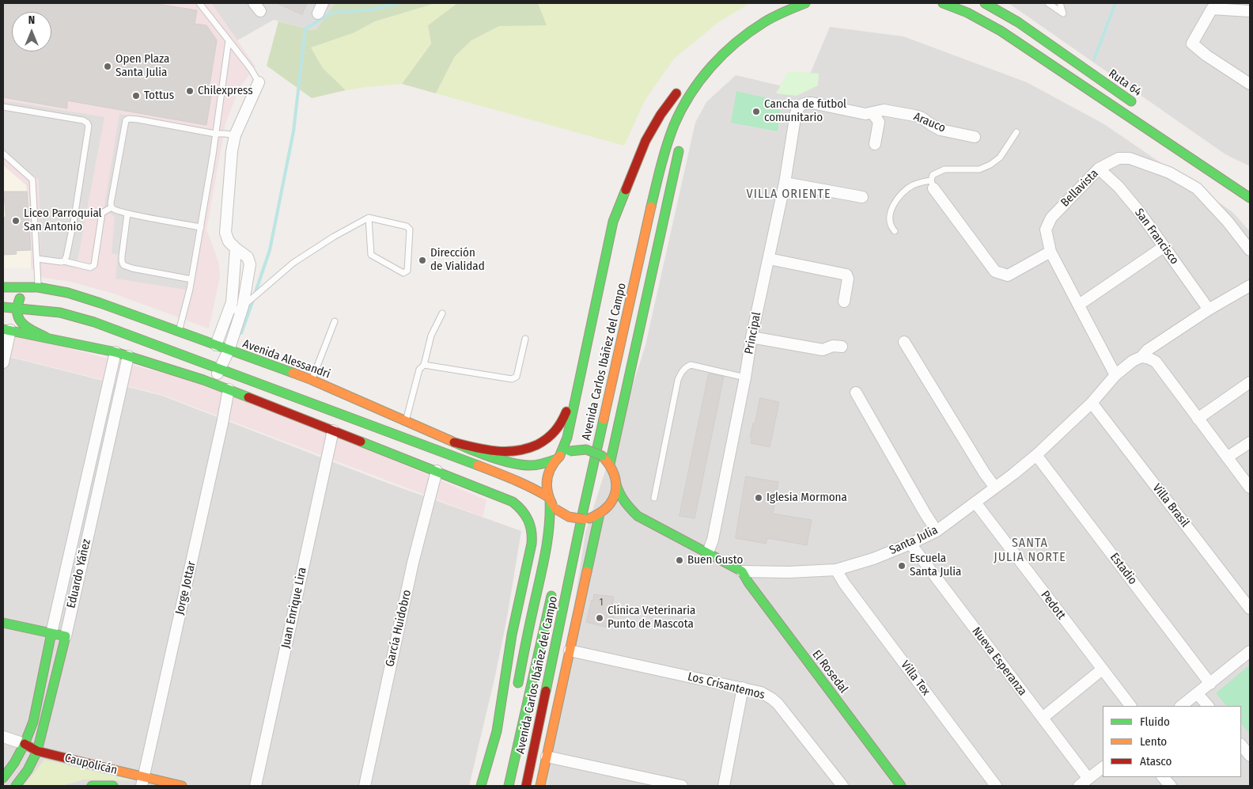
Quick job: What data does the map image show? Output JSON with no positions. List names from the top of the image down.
{
  "streets": {
    "main road": [
      "Ruta 64",
      "Avenida Alessandri",
      "Avenida Carlos Ibáñez del Campo",
      "Santa Julia",
      "Eduardo Yáñez",
      "El Rosedal",
      "Caupolicán"
    ],
    "street": [
      "Arauco",
      "Bellavista",
      "San Francisco",
      "Principal",
      "Villa Brasil",
      "Estadio",
      "Jorge Jottar",
      "Pedott",
      "Juan Enrique Lira",
      "García Huidobro",
      "Nueva Esperanza",
      "Villa Tex",
      "Los Crisantemos"
    ]
  },
  "crossings": [
    ["Arauco", "Principal"],
    ["Bellavista", "San Francisco"],
    ["Bellavista", "Santa Julia"],
    ["San Francisco", "Santa Julia"],
    ["Principal", "Santa Julia"],
    ["Avenida Alessandri", "Santa Julia"],
    ["Villa Brasil", "Santa Julia"],
    ["Santa Julia", "Estadio"],
    ["Santa Julia", "Pedott"],
    ["Santa Julia", "Nueva Esperanza"],
    ["Santa Julia", "El Rosedal"],
    ["Santa Julia", "Villa Tex"],
    ["Eduardo Yáñez", "Caupolicán"],
    ["Jorge Jottar", "Caupolicán"]
  ],
  "districts": ["VILLA ORIENTE", "SANTA JULIA NORTE"],
  "places": [
    "Open Plaza Santa Julia",
    "Chilexpress",
    "Tottus",
    "Cancha de futbol comunitario",
    "Liceo Parroquial San Antonio",
    "Dirección de Vialidad",
    "Iglesia Mormona",
    "Buen Gusto",
    "Escuela Santa Julia",
    "Clínica Veterinaria Punto de Mascota"
  ],
  "house_numbers": ["1"],
  "legend": ["Fluido", "Lento", "Atasco"],
  "north": "top"
}
